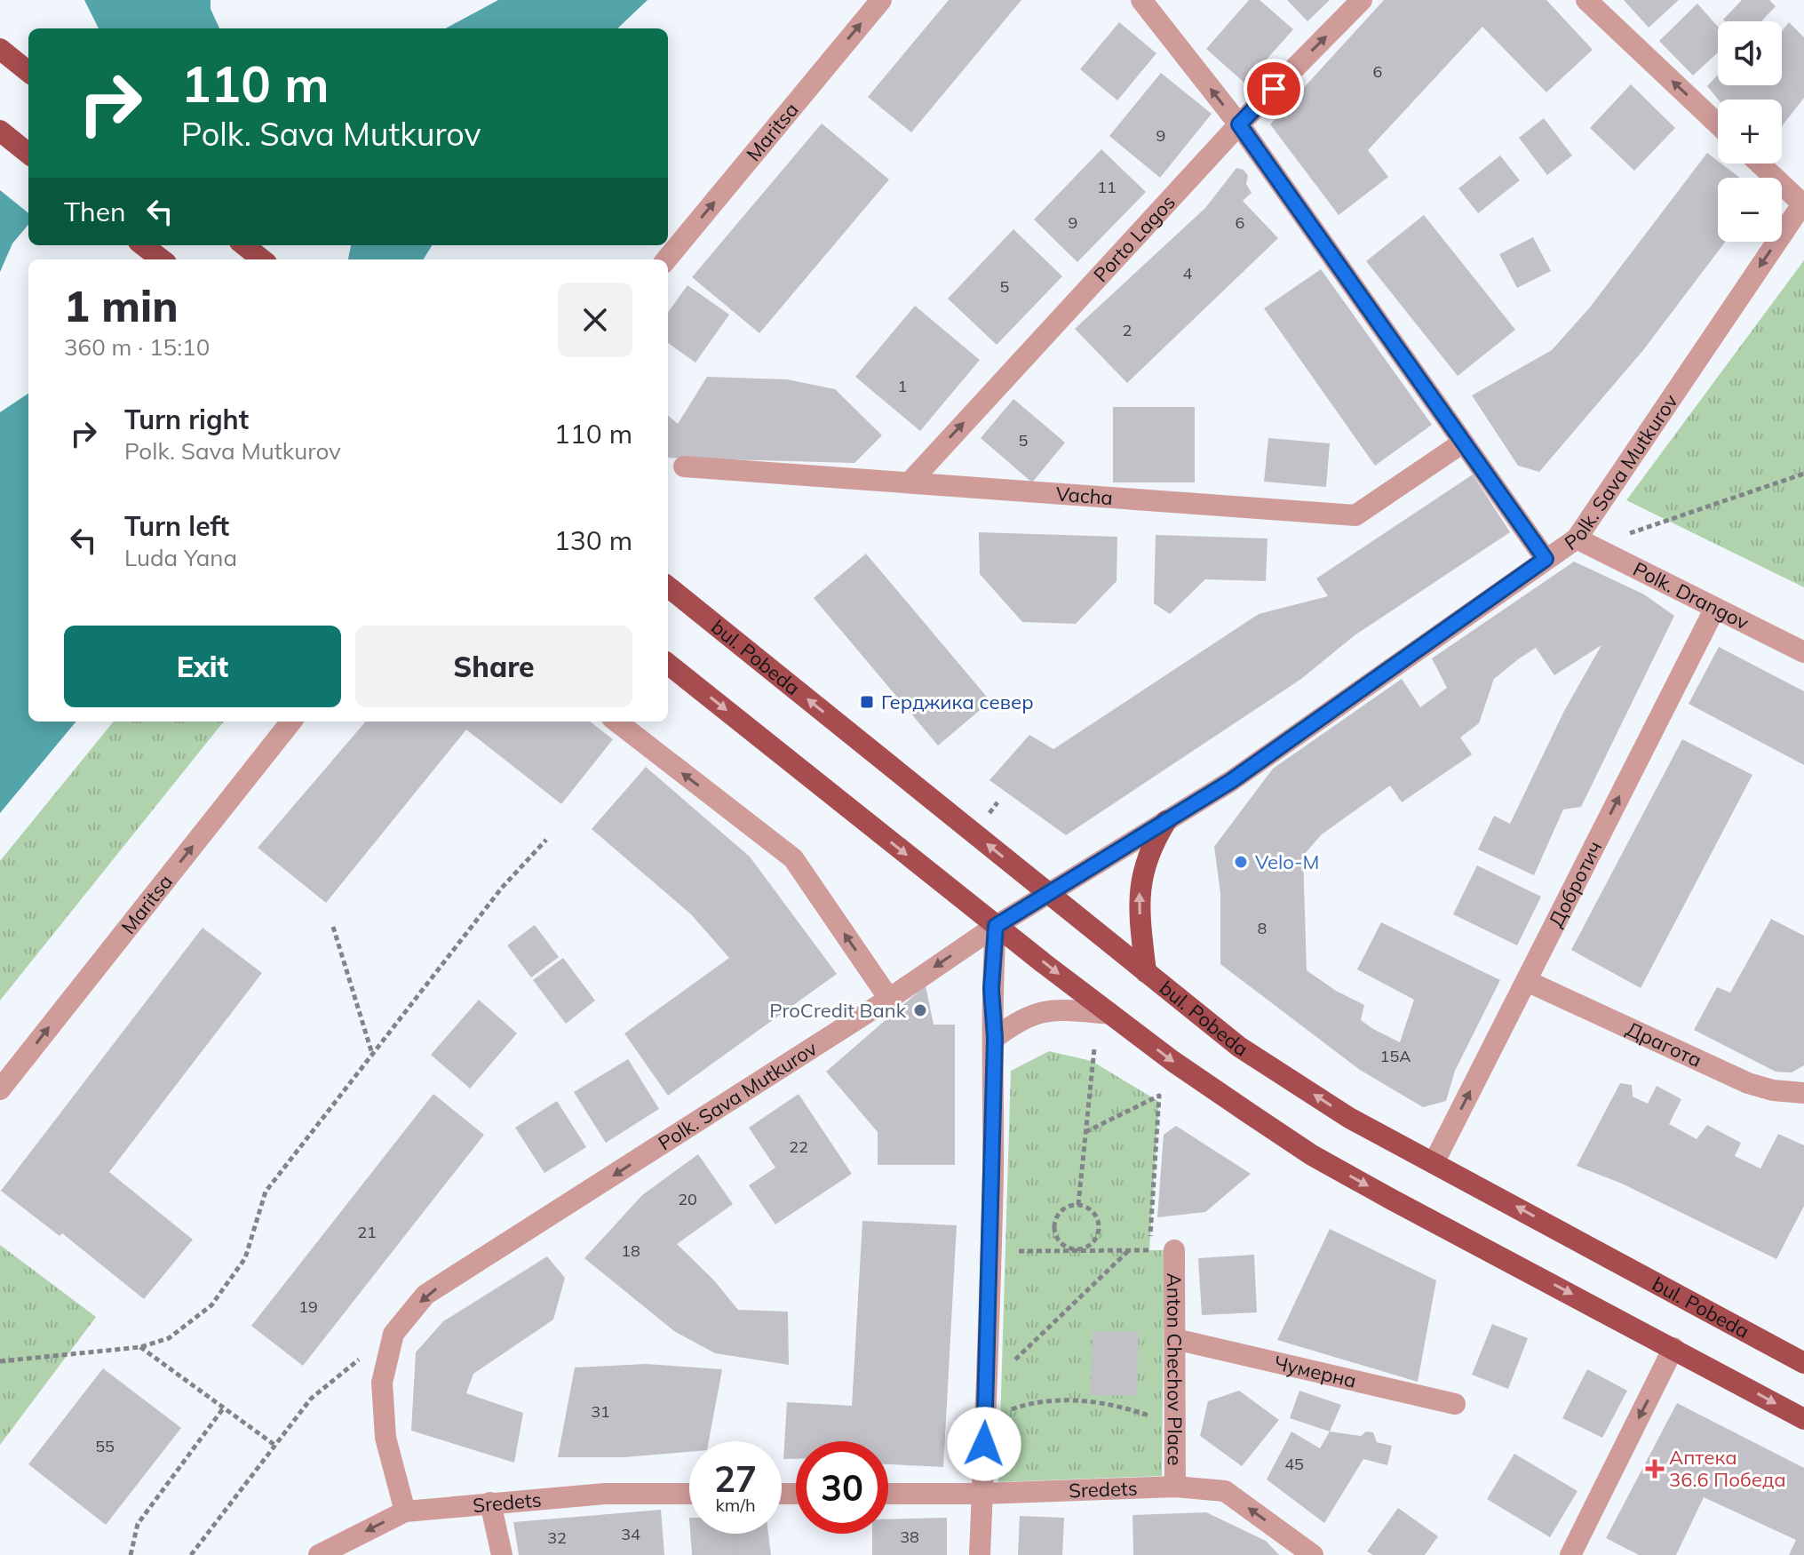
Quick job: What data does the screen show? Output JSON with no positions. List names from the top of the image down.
{
  "streets": {
    "main road": ["bul. Pobeda"],
    "street": [
      "Maritsa",
      "Porto Lagos",
      "Polk. Sava Mutkurov",
      "Vacha",
      "Polk. Drangov",
      "Добротич",
      "Драгота",
      "Anton Chechov Place",
      "Чумерна",
      "Sredets"
    ]
  },
  "crossings": [
    ["Porto Lagos", "Vacha"],
    ["Polk. Sava Mutkurov", "Polk. Drangov"],
    ["Polk. Sava Mutkurov", "bul. Pobeda"],
    ["Polk. Sava Mutkurov", "Sredets"],
    ["Polk. Drangov", "Добротич"],
    ["bul. Pobeda", "Добротич"],
    ["Добротич", "Драгота"],
    ["Anton Chechov Place", "Чумерна"],
    ["Anton Chechov Place", "Sredets"]
  ],
  "one_way": [
    "Maritsa",
    "Porto Lagos",
    "Polk. Sava Mutkurov",
    "Добротич"
  ],
  "places": {
    "transit": ["Герджика север"],
    "other": ["Velo-M", "ProCredit Bank"],
    "health": ["Аптека 36.6 Победа"]
  },
  "house_numbers": [
    "6",
    "9",
    "11",
    "9",
    "6",
    "4",
    "5",
    "2",
    "1",
    "5",
    "8",
    "15А",
    "22",
    "20",
    "21",
    "18",
    "19",
    "31",
    "55",
    "45",
    "34",
    "38",
    "32"
  ],
  "page": {
    "map_buttons": ["+", "−"],
    "turn": ["110 m", "Polk. Sava Mutkurov"],
    "then": "Then",
    "heading": ["1 min", "360 m · 15:10"],
    "list": [
      {
        "name": "Turn right",
        "note": "Polk. Sava Mutkurov",
        "value": "110 m"
      },
      {
        "name": "Turn left",
        "note": "Luda Yana",
        "value": "130 m"
      }
    ],
    "buttons": ["Exit", "Share"],
    "speed": "27 km/h",
    "limit": "30"
  }
}
